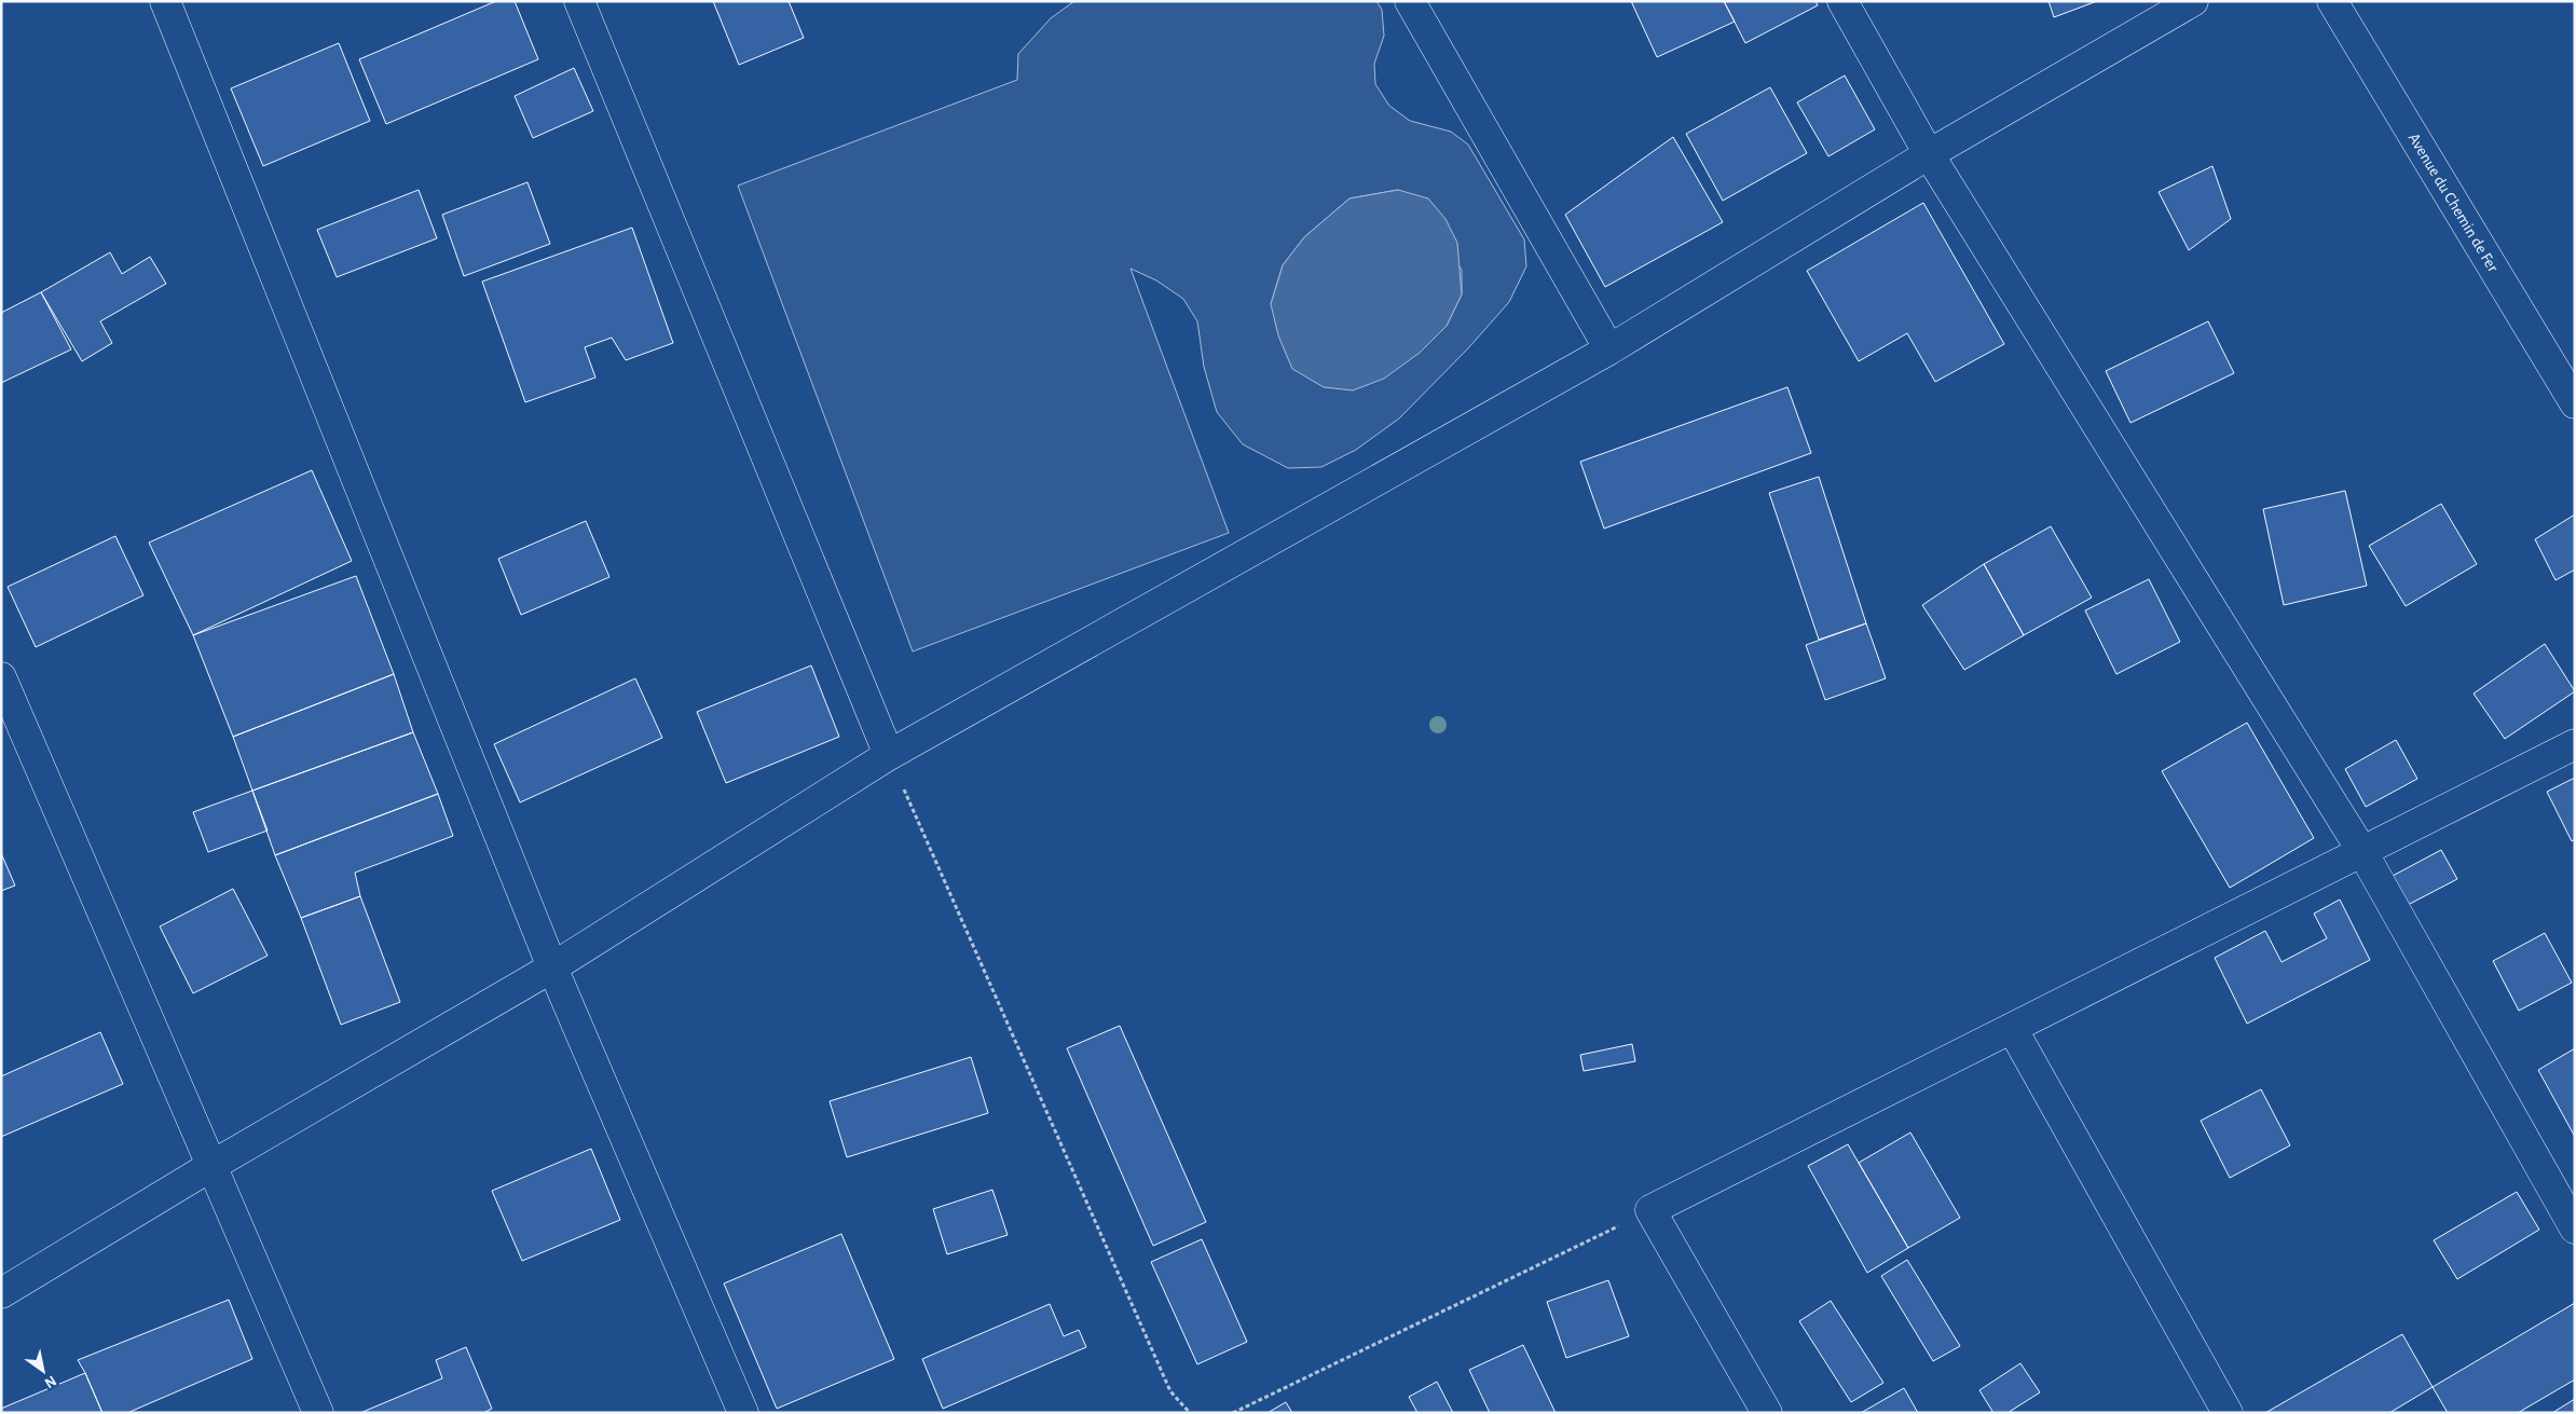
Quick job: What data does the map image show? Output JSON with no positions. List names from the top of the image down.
{
  "streets": {
    "street": ["Avenue du Chemin de Fer"]
  },
  "north": "bottom right"
}
